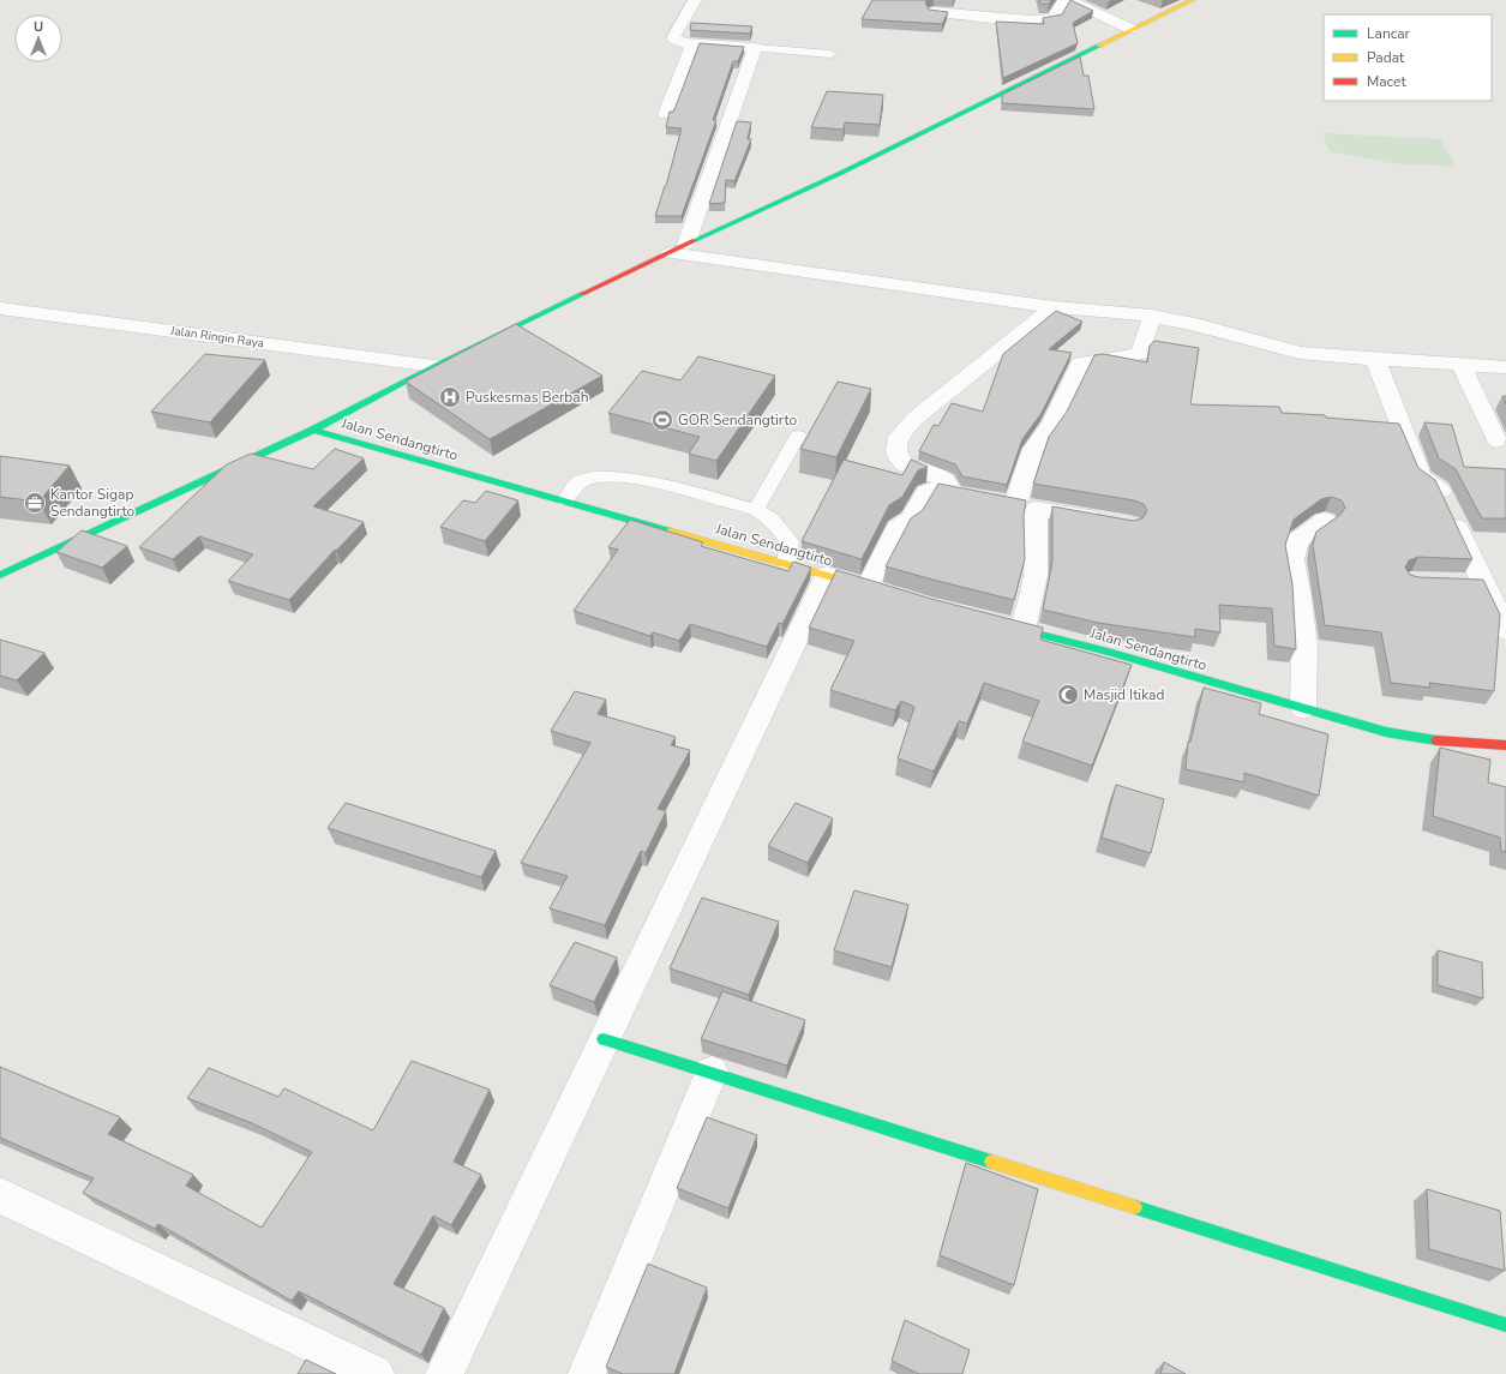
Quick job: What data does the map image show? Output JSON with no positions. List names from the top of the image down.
{
  "streets": {
    "street": ["Jalan Ringin Raya", "Jalan Sendangtirto"]
  },
  "places": {
    "hospital": ["Puskesmas Berbah"],
    "sports": ["GOR Sendangtirto"],
    "office": ["Kantor Sigap Sendangtirto"],
    "mosque": ["Masjid Itikad"]
  },
  "legend": ["Lancar", "Padat", "Macet"],
  "north": "top"
}
